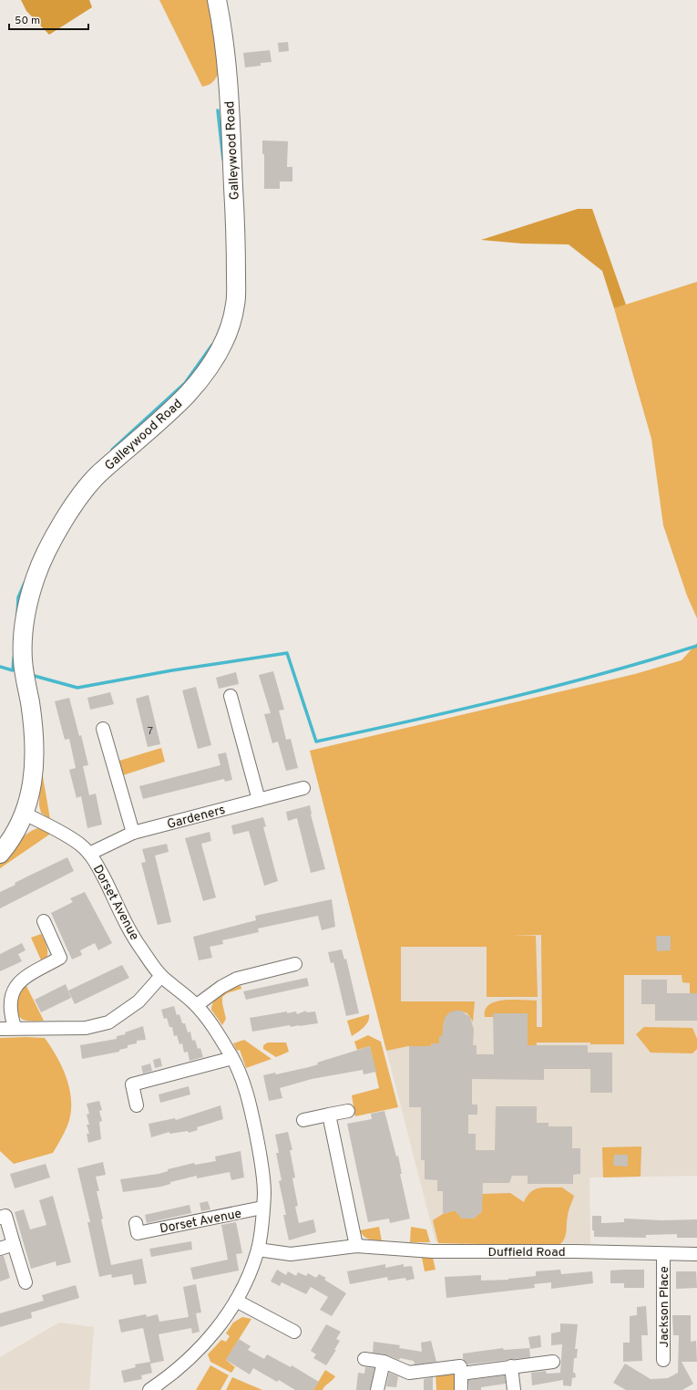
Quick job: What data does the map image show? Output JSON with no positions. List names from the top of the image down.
{
  "streets": {
    "street": [
      "Galleywood Road",
      "Gardeners",
      "Dorset Avenue",
      "Duffield Road",
      "Jackson Place"
    ]
  },
  "crossings": [
    ["Galleywood Road", "Dorset Avenue"],
    ["Gardeners", "Dorset Avenue"],
    ["Dorset Avenue", "Duffield Road"],
    ["Duffield Road", "Jackson Place"]
  ],
  "house_numbers": ["7"],
  "scale_bar": "50 m"
}
